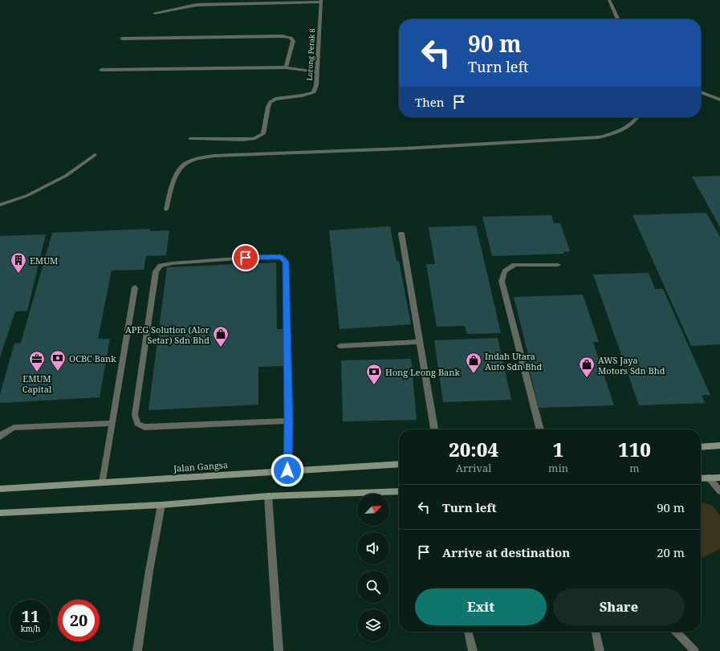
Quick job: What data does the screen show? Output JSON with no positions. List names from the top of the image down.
{
  "streets": {
    "main road": ["Jalan Gangsa"],
    "street": ["Lorong Perak 8"]
  },
  "places": {
    "building": ["EMUM"],
    "shop": ["APEG Solution (Alor Setar) Sdn Bhd", "Indah Utara Auto Sdn Bhd", "AWS Jaya Motors Sdn Bhd"],
    "bank": ["OCBC Bank", "Hong Leong Bank"],
    "office": ["EMUM Capital"]
  },
  "north": "top right",
  "page": {
    "turn": ["90 m", "Turn left"],
    "then": "Then",
    "eta": [
      "20:04",
      "Arrival",
      "1",
      "min",
      "110",
      "m"
    ],
    "list": [
      {
        "name": "Turn left",
        "value": "90 m"
      },
      {
        "name": "Arrive at destination",
        "value": "20 m"
      }
    ],
    "buttons": ["Exit", "Share"],
    "speed": "11 km/h",
    "limit": "20"
  }
}
